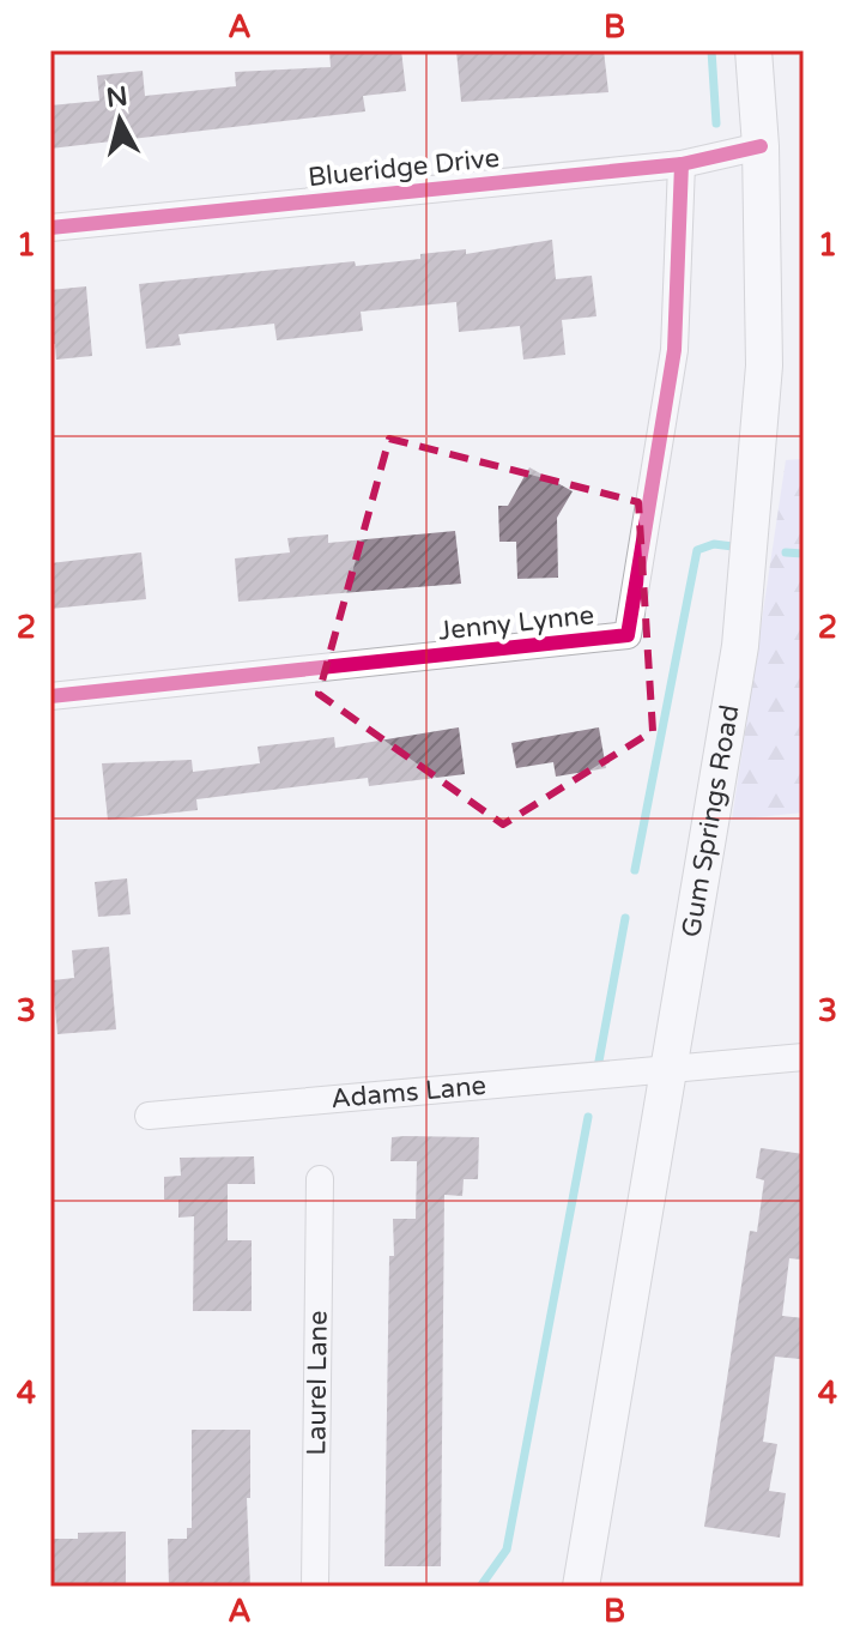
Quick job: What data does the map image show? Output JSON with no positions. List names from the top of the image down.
{
  "streets": {
    "main road": ["Gum Springs Road"],
    "street": [
      "Blueridge Drive",
      "Jenny Lynne",
      "Adams Lane",
      "Laurel Lane"
    ]
  },
  "crossings": [
    ["Blueridge Drive", "Jenny Lynne"],
    ["Blueridge Drive", "Gum Springs Road"],
    ["Gum Springs Road", "Adams Lane"]
  ],
  "north": "top",
  "grid": {
    "columns": ["A", "B"],
    "rows": [
      "1",
      "2",
      "3",
      "4"
    ]
  }
}
